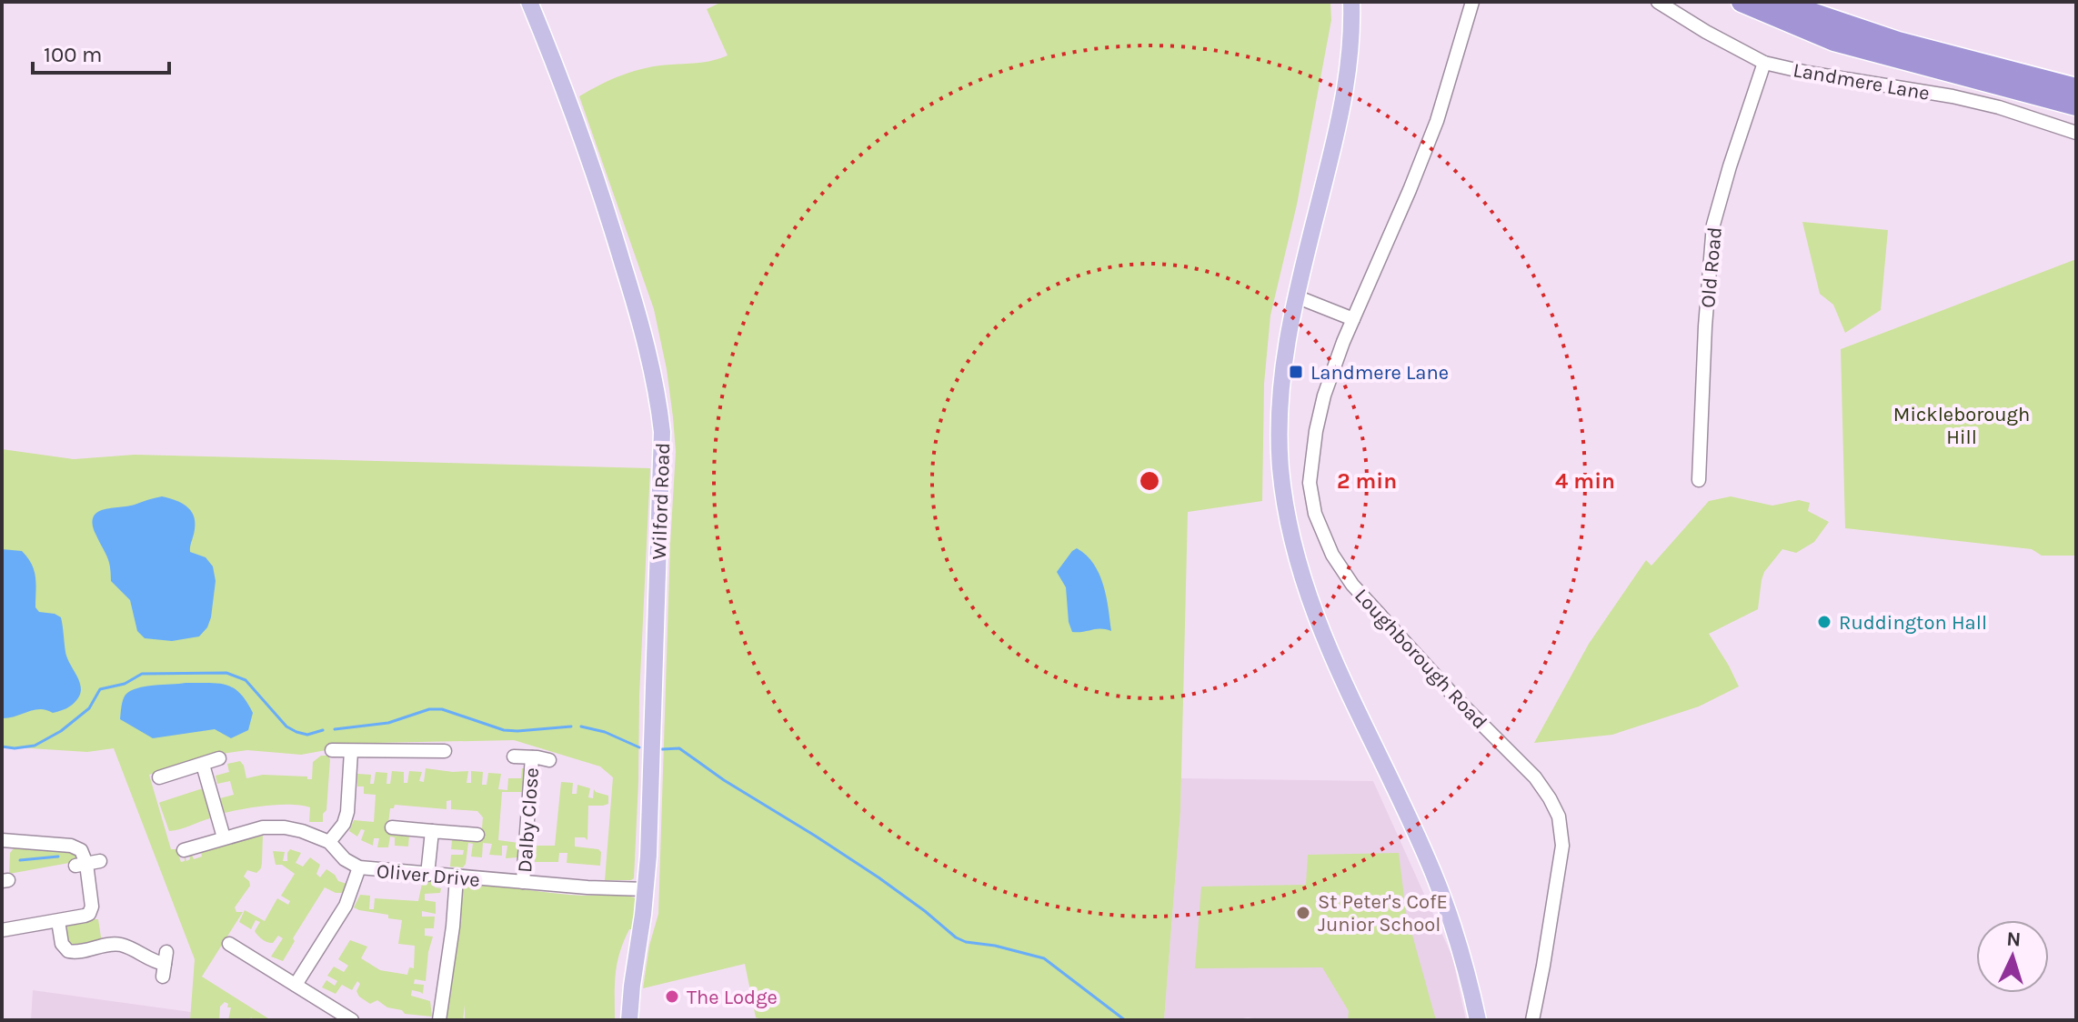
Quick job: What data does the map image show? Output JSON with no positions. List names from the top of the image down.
{
  "streets": {
    "main road": ["Wilford Road"],
    "street": [
      "Landmere Lane",
      "Old Road",
      "Loughborough Road",
      "Dalby Close",
      "Oliver Drive"
    ]
  },
  "crossings": [
    ["Landmere Lane", "Old Road"],
    ["Wilford Road", "Oliver Drive"],
    ["Dalby Close", "Oliver Drive"]
  ],
  "parks": ["Mickleborough Hill"],
  "places": {
    "transit": ["Landmere Lane"],
    "other": ["Ruddington Hall", "St Peter's CofE Junior School", "The Lodge"]
  },
  "scale_bar": "100 m",
  "north": "top",
  "rings": ["2 min", "4 min"]
}
